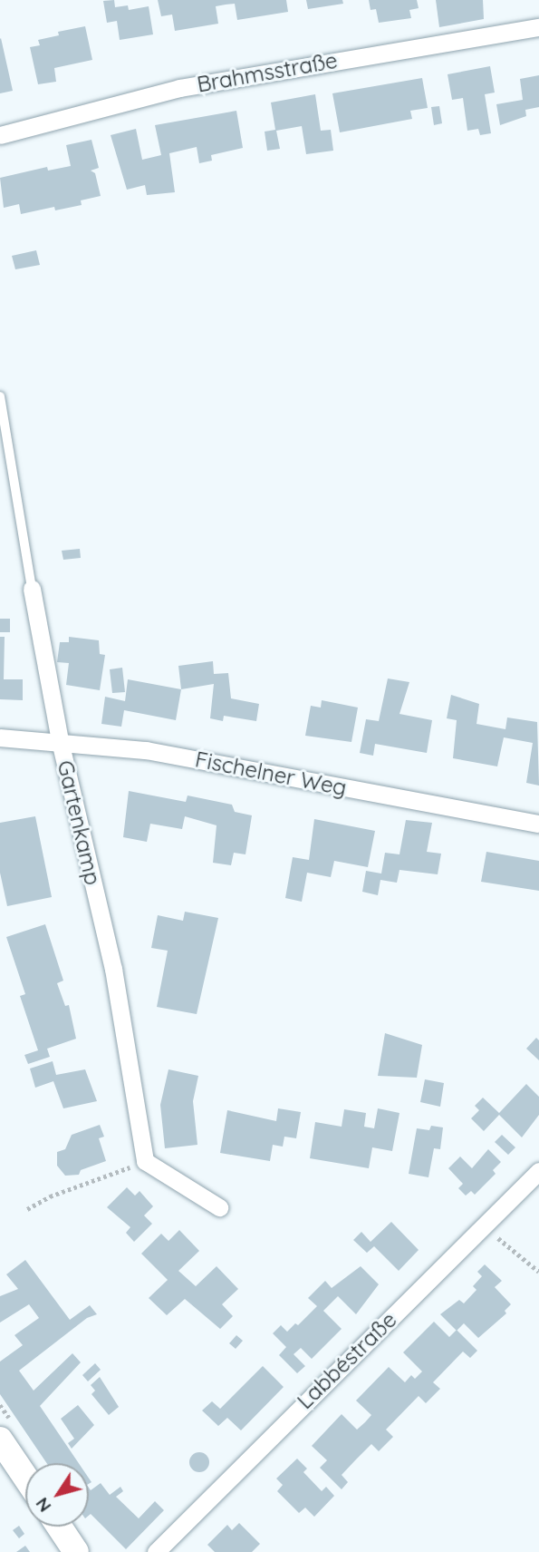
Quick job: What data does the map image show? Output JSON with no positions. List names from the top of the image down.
{
  "streets": {
    "street": [
      "Brahmsstraße",
      "Fischelner Weg",
      "Gartenkamp",
      "Labbéstraße"
    ]
  },
  "crossings": [
    ["Fischelner Weg", "Gartenkamp"]
  ],
  "north": "bottom left"
}
